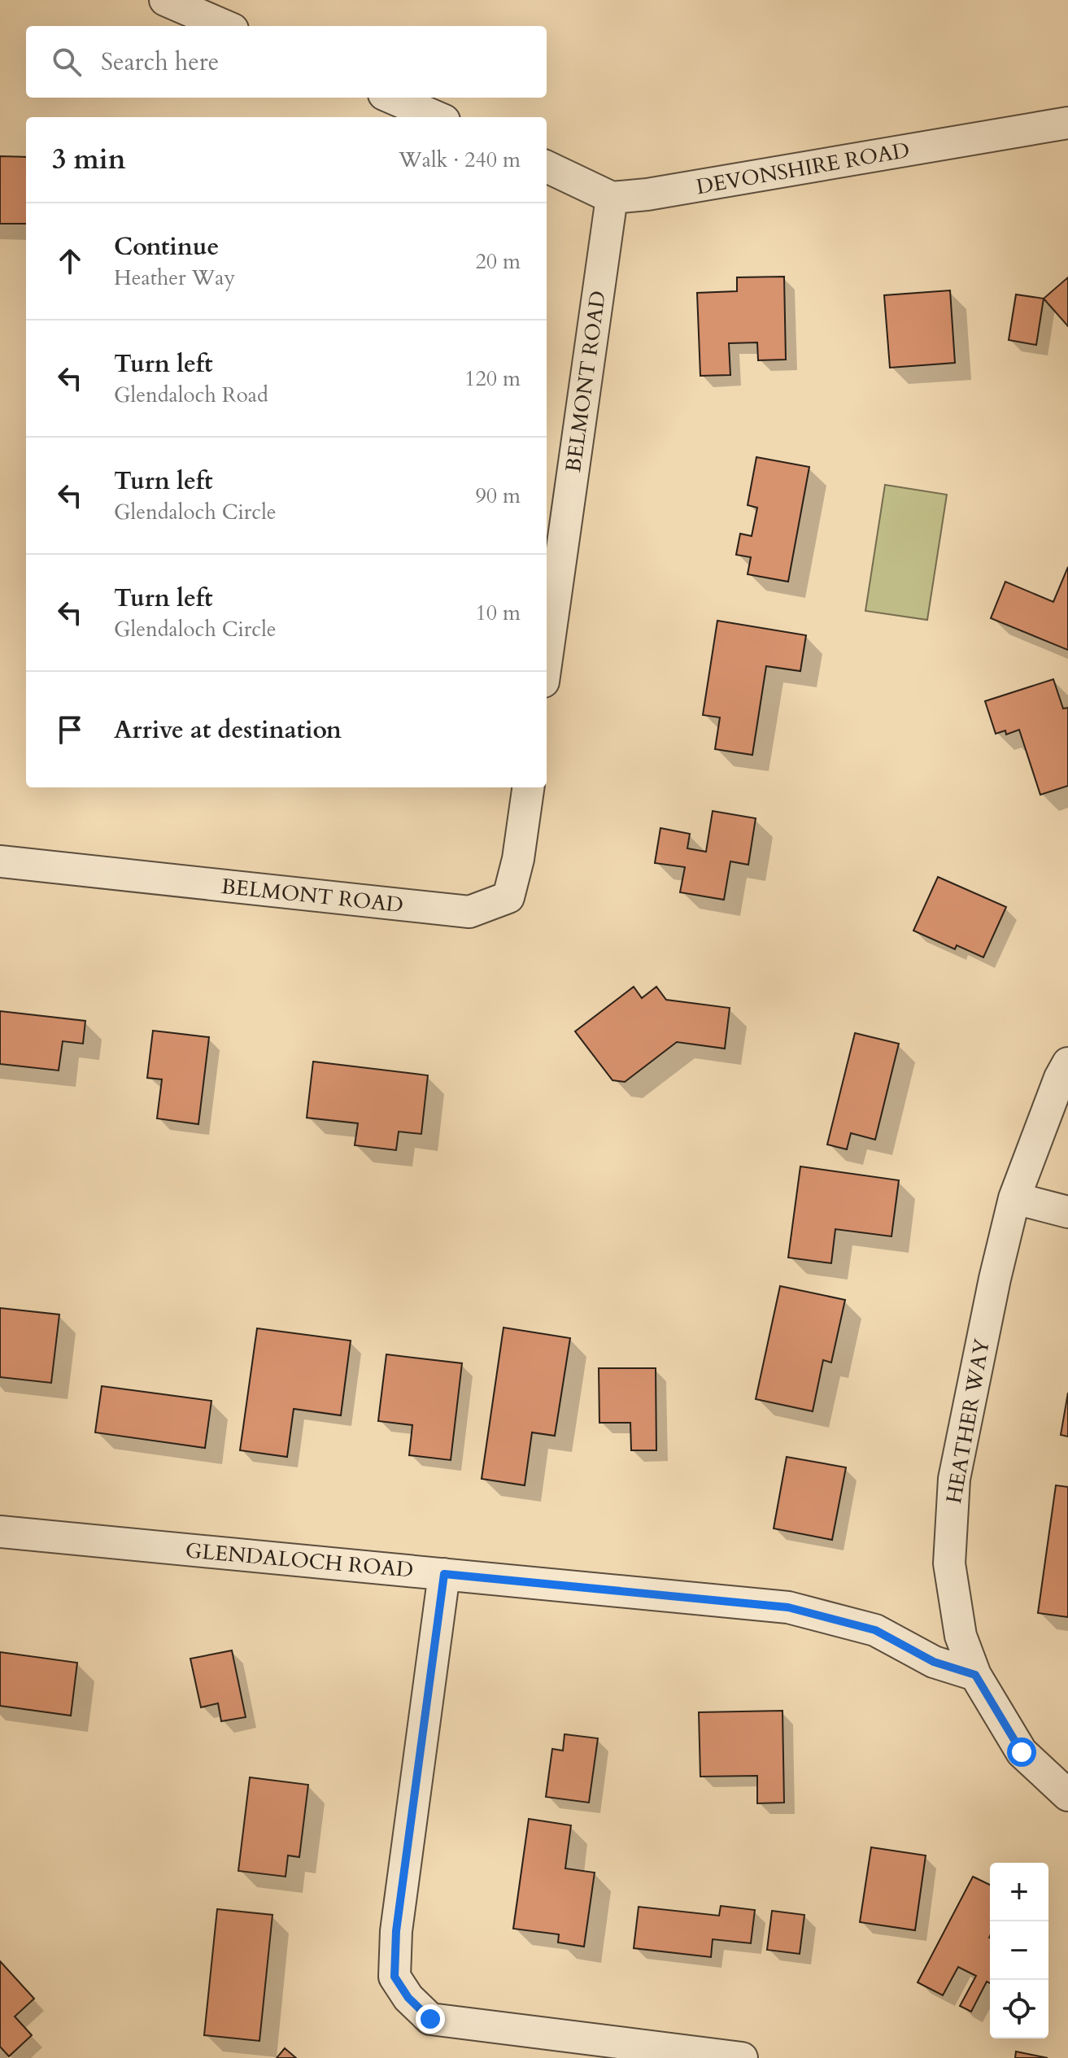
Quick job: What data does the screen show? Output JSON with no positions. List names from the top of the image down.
{
  "streets": {
    "street": [
      "DEVONSHIRE ROAD",
      "BELMONT ROAD",
      "HEATHER WAY",
      "GLENDALOCH ROAD"
    ]
  },
  "crossings": [
    ["DEVONSHIRE ROAD", "BELMONT ROAD"],
    ["HEATHER WAY", "GLENDALOCH ROAD"]
  ],
  "page": {
    "search": "Search here",
    "heading": ["3 min", "Walk · 240 m"],
    "list": [
      ["Continue", "Heather Way", "20 m"],
      ["Turn left", "Glendaloch Road", "120 m"],
      ["Turn left", "Glendaloch Circle", "90 m"],
      ["Turn left", "Glendaloch Circle", "10 m"],
      "Arrive at destination"
    ],
    "map_buttons": ["+", "−"]
  }
}
